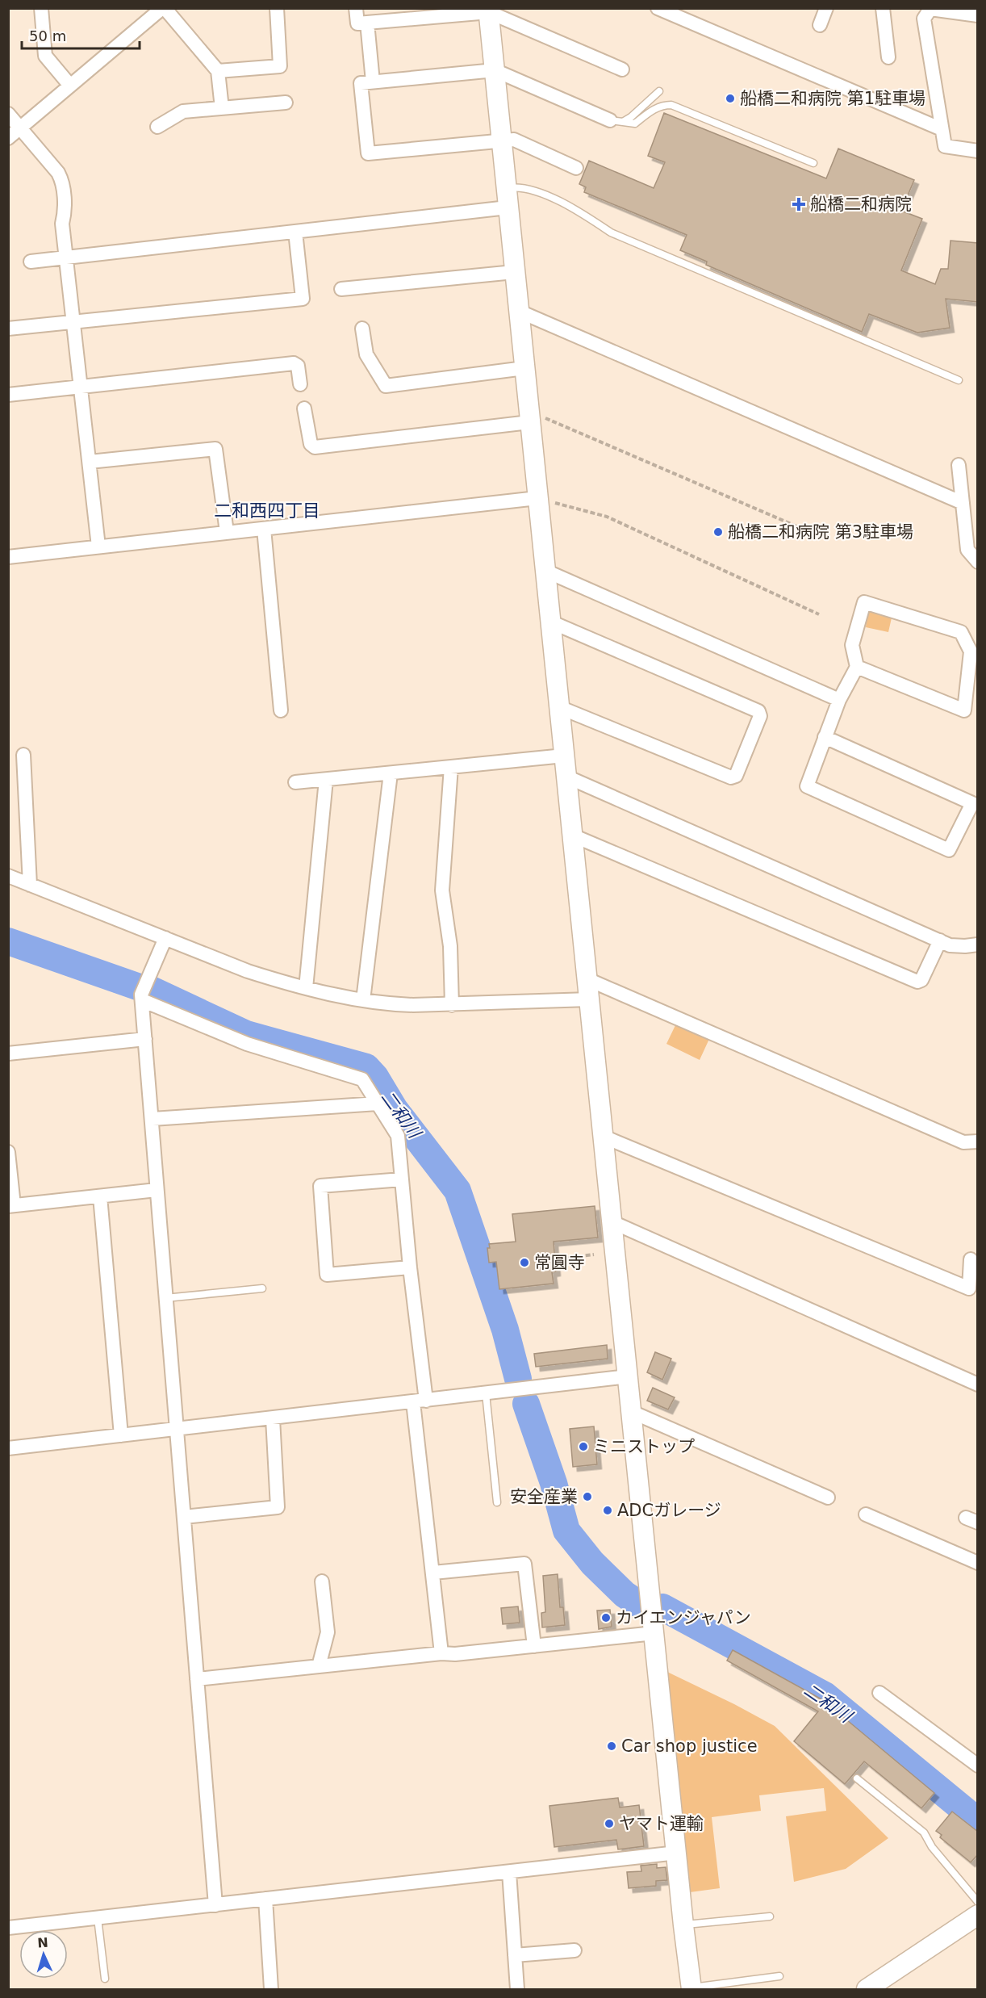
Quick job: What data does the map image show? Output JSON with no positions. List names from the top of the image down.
{
  "districts": ["二和西四丁目"],
  "water": ["二和川"],
  "places": {
    "other": [
      "船橋二和病院 第1駐車場",
      "船橋二和病院 第3駐車場",
      "常圓寺",
      "ミニストップ",
      "安全産業",
      "ADCガレージ",
      "カイエンジャパン",
      "Car shop justice",
      "ヤマト運輸"
    ],
    "health": ["船橋二和病院"]
  },
  "scale_bar": "50 m",
  "north": "top"
}
